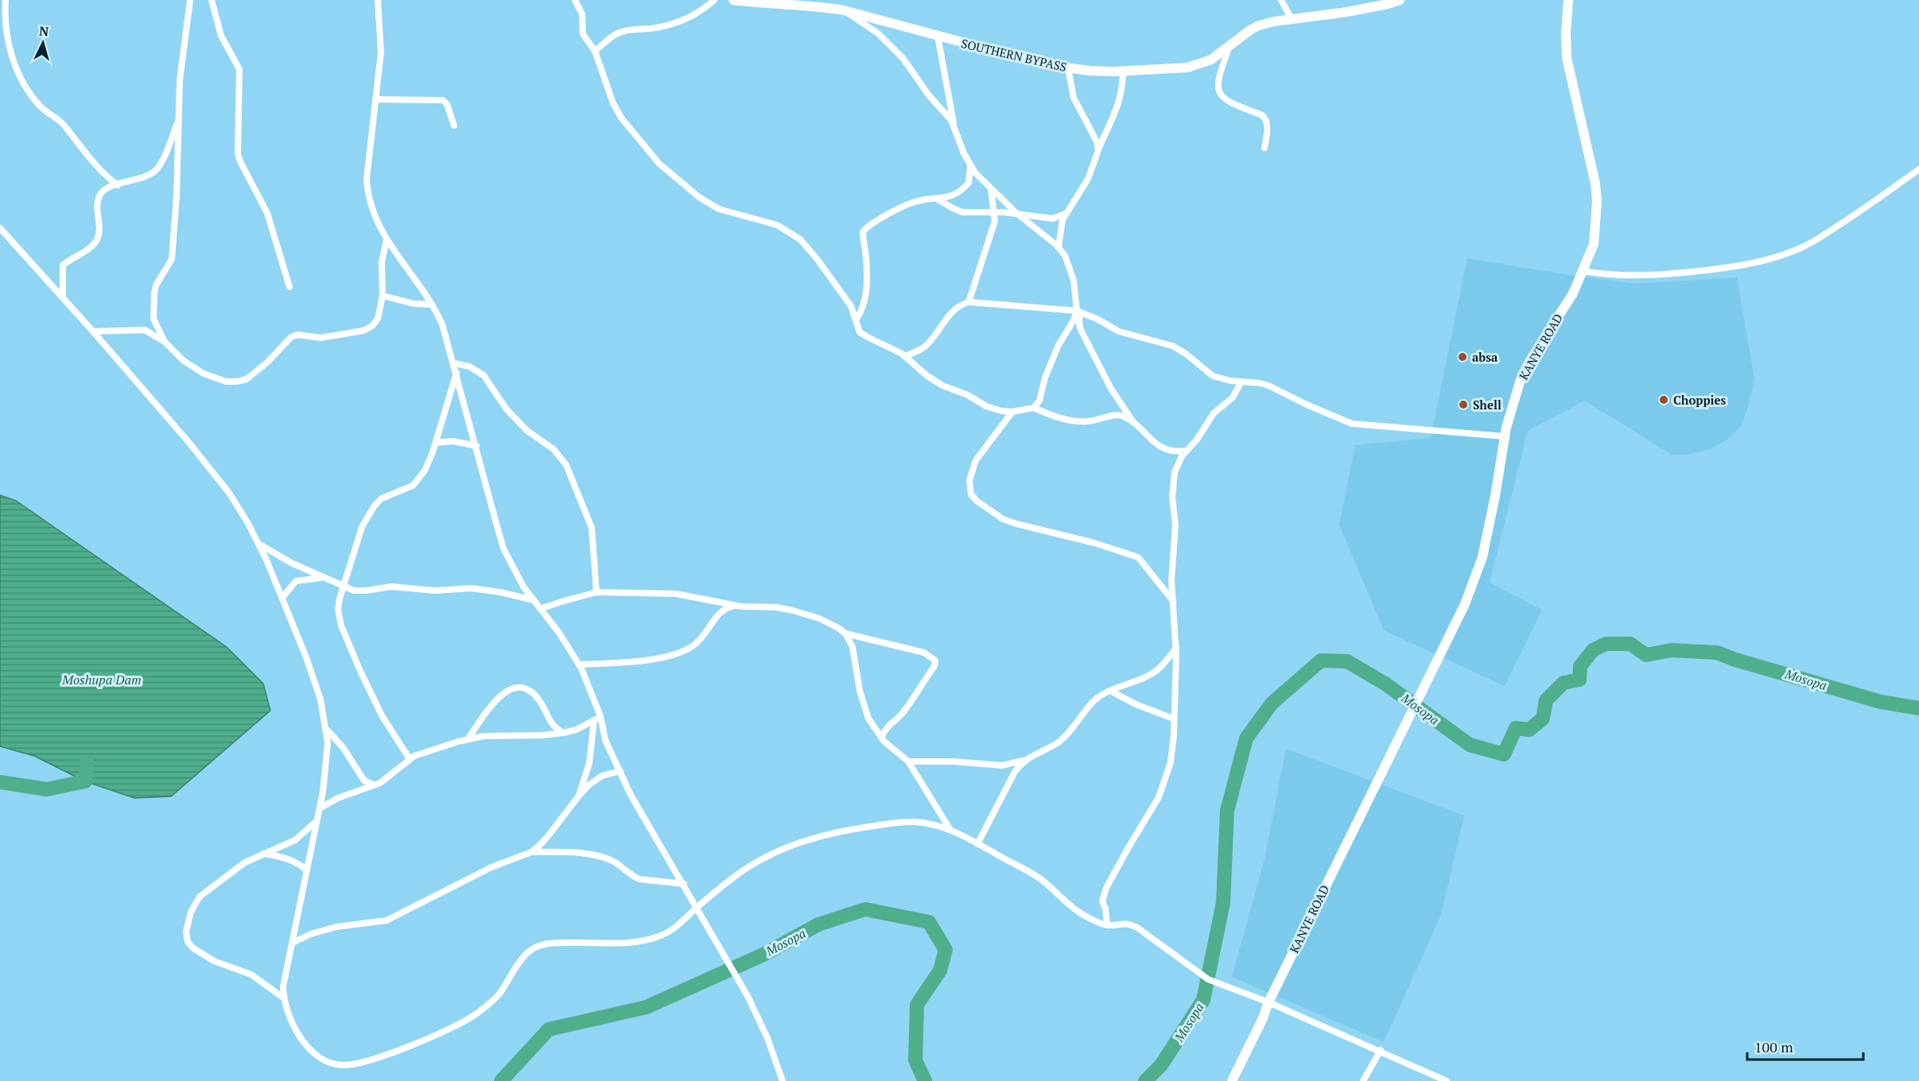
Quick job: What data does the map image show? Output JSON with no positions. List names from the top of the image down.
{
  "streets": {
    "main road": ["SOUTHERN BYPASS", "KANYE ROAD"]
  },
  "water": ["Moshupa Dam", "Mosopa"],
  "places": ["absa", "Choppies", "Shell"],
  "scale_bar": "100 m",
  "north": "top"
}
